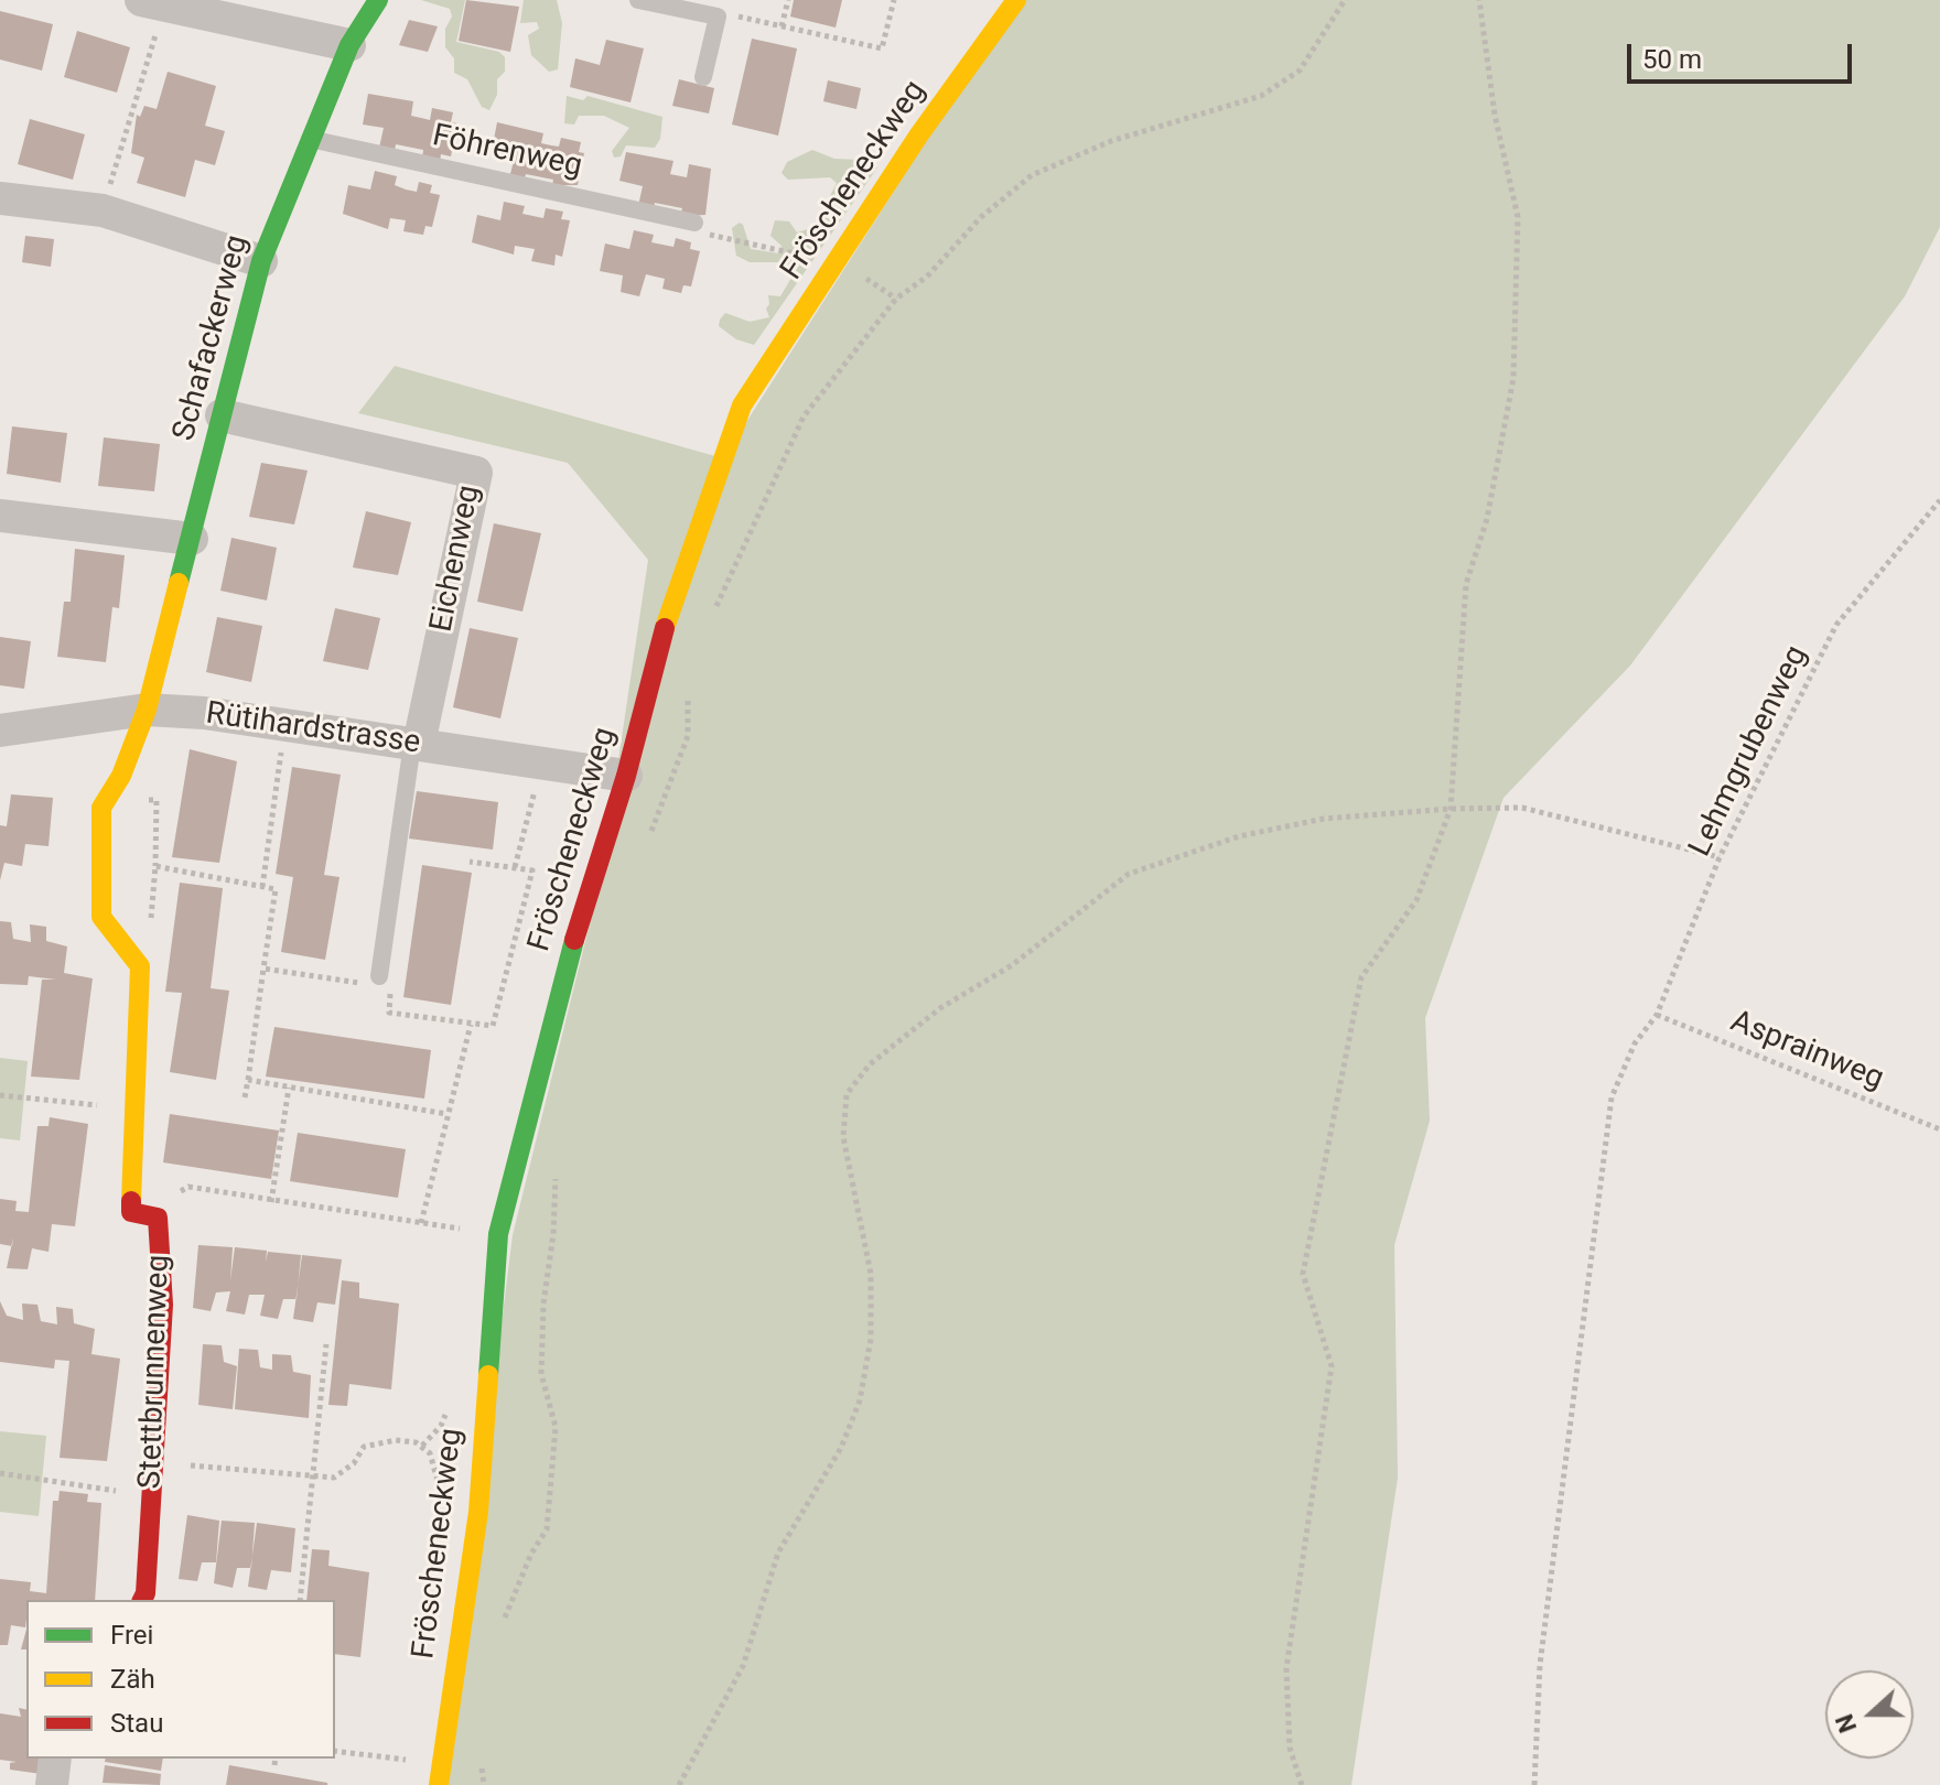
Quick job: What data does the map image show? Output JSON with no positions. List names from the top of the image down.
{
  "streets": {
    "street": [
      "Fröscheneckweg",
      "Schafackerweg",
      "Eichenweg",
      "Rütihardstrasse",
      "Stettbrunnenweg"
    ],
    "lane": ["Föhrenweg"],
    "path": ["Lehmgrubenweg", "Asprainweg"]
  },
  "crossings": [
    ["Föhrenweg", "Schafackerweg"],
    ["Fröscheneckweg", "Rütihardstrasse"],
    ["Schafackerweg", "Eichenweg"],
    ["Schafackerweg", "Rütihardstrasse"],
    ["Eichenweg", "Rütihardstrasse"],
    ["Lehmgrubenweg", "Asprainweg"]
  ],
  "legend": ["Frei", "Zäh", "Stau"],
  "scale_bar": "50 m",
  "north": "left"
}
